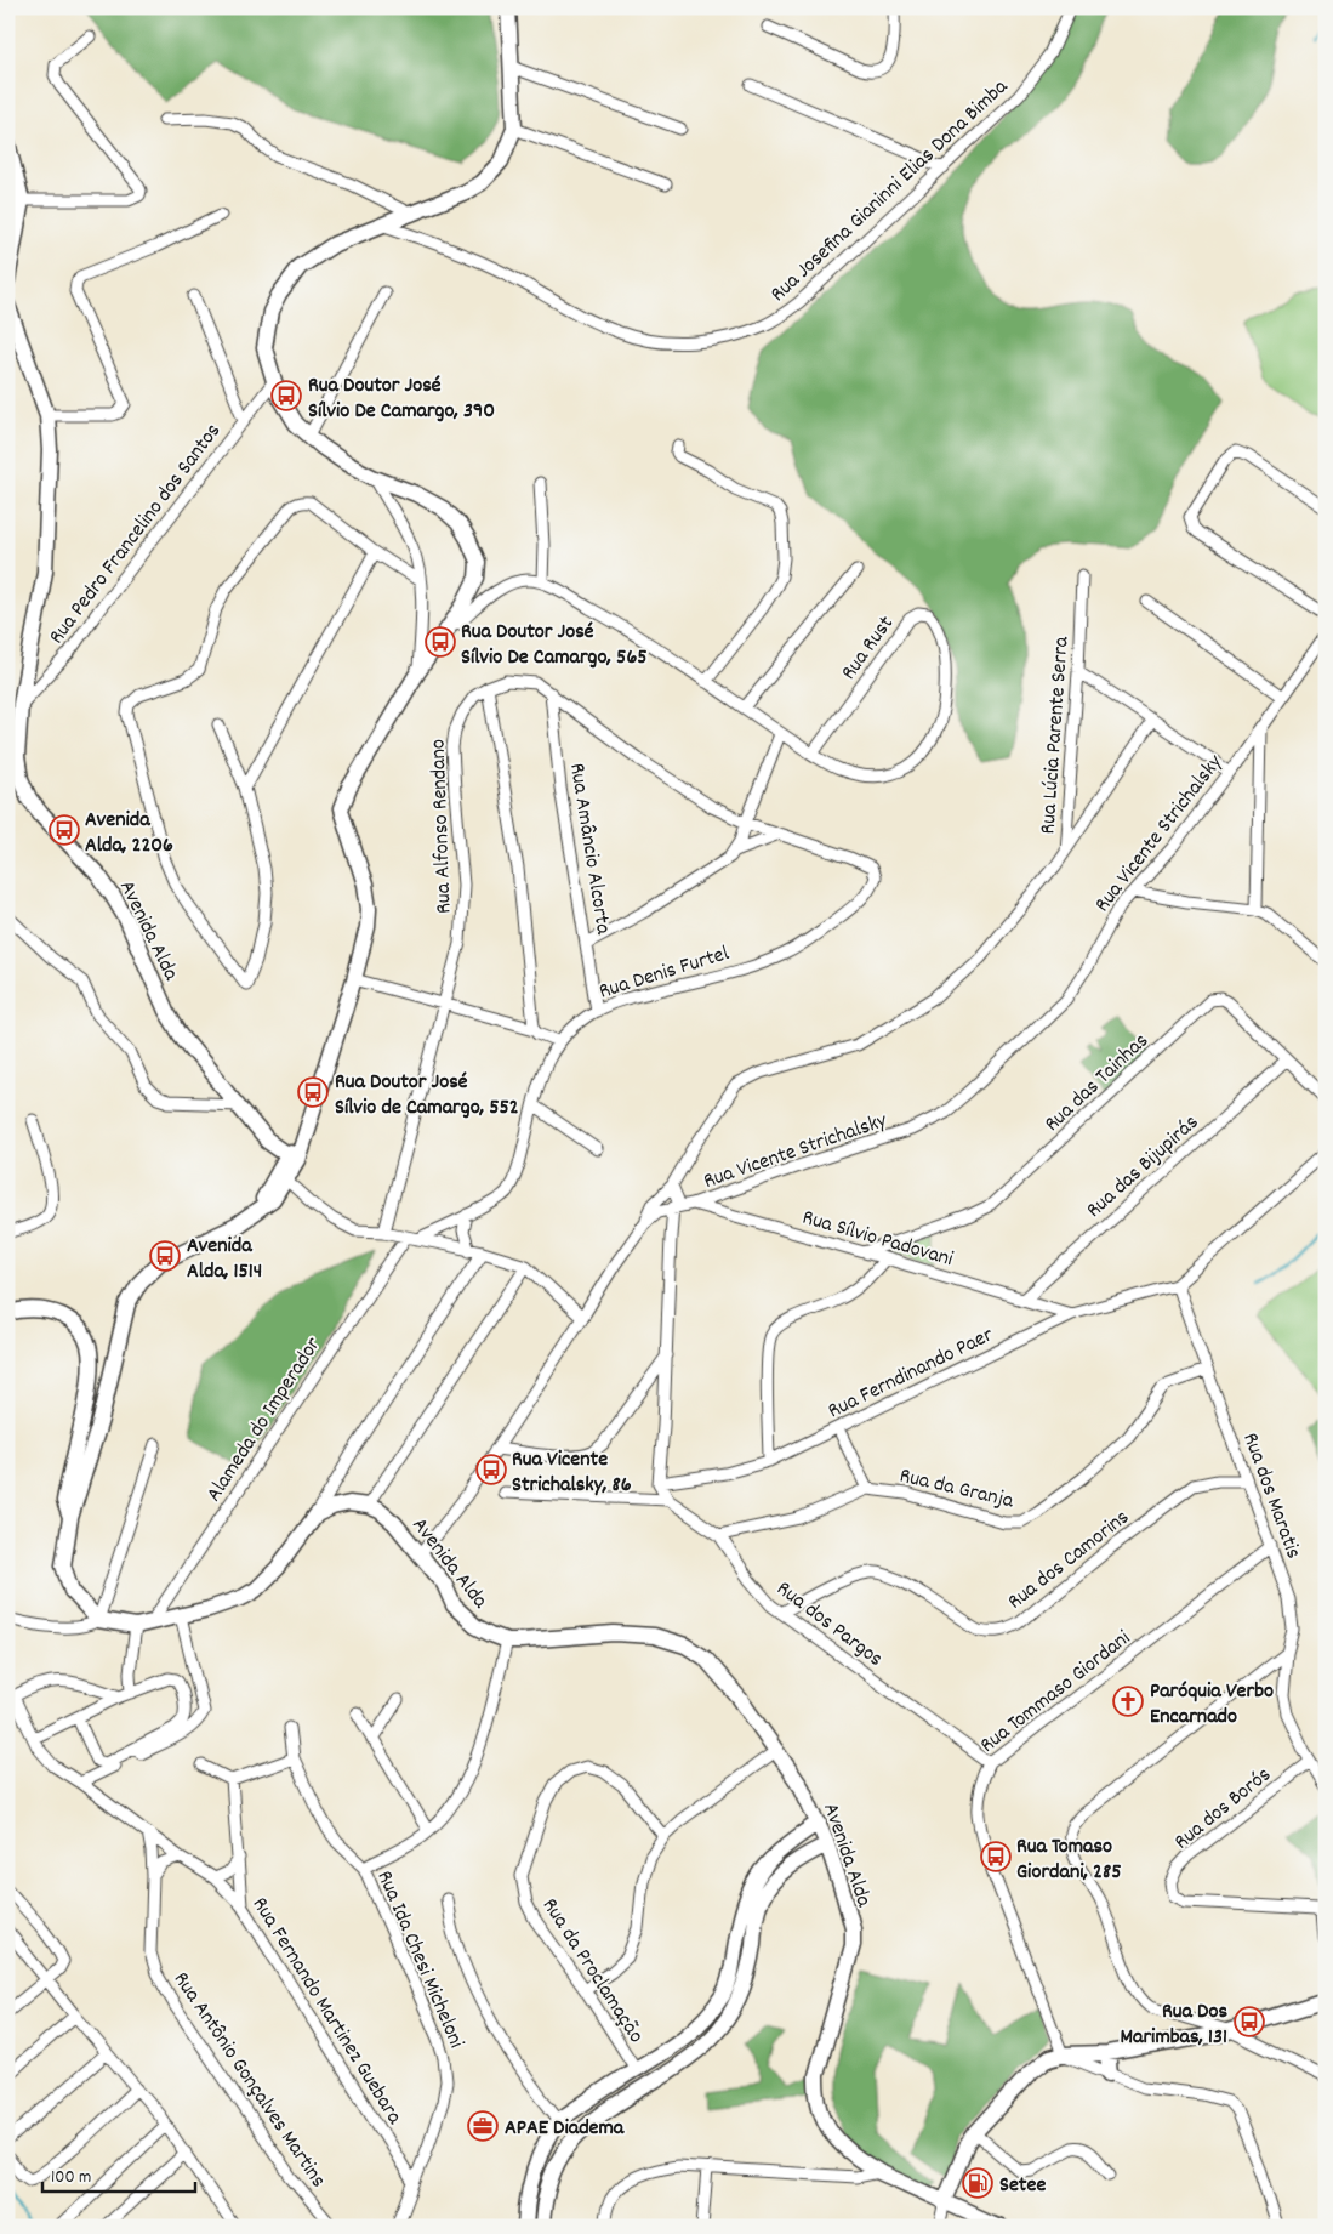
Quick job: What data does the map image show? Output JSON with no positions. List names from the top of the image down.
{
  "streets": {
    "street": [
      "Rua Josefina Gianinni Elias Dona Bimba",
      "Rua Pedro Francelino dos Santos",
      "Rua Rust",
      "Rua Lúcia Parente Serra",
      "Rua Alfonso Rendano",
      "Rua Vicente Strichalsky",
      "Rua Amâncio Alcorta",
      "Avenida Alda",
      "Rua Denis Furtel",
      "Rua das Tainhas",
      "Rua das Bijupirás",
      "Rua Sílvio Padovani",
      "Rua Ferndinando Paer",
      "Alameda do Imperador",
      "Rua da Granja",
      "Rua dos Maratis",
      "Rua dos Camorins",
      "Rua dos Pargos",
      "Rua Tommaso Giordani",
      "Rua dos Borós",
      "Rua Ida Chesi Micheloni",
      "Rua da Proclamação",
      "Rua Fernando Martinez Guebara",
      "Rua Antônio Gonçalves Martins"
    ]
  },
  "crossings": [
    ["Rua Pedro Francelino dos Santos", "Avenida Alda"],
    ["Rua Alfonso Rendano", "Rua Amâncio Alcorta"],
    ["Rua Alfonso Rendano", "Rua Denis Furtel"],
    ["Rua Vicente Strichalsky", "Rua Sílvio Padovani"],
    ["Rua Amâncio Alcorta", "Rua Denis Furtel"],
    ["Rua Denis Furtel", "Alameda do Imperador"],
    ["Rua das Tainhas", "Rua das Bijupirás"],
    ["Rua das Tainhas", "Rua Sílvio Padovani"],
    ["Rua das Bijupirás", "Rua Sílvio Padovani"],
    ["Rua Sílvio Padovani", "Rua Ferndinando Paer"],
    ["Rua Ferndinando Paer", "Rua dos Maratis"],
    ["Rua Ferndinando Paer", "Rua dos Pargos"],
    ["Rua da Granja", "Rua dos Maratis"],
    ["Rua da Granja", "Rua dos Pargos"],
    ["Rua dos Maratis", "Rua dos Camorins"],
    ["Rua dos Maratis", "Rua Tommaso Giordani"],
    ["Rua dos Maratis", "Rua dos Borós"],
    ["Rua dos Camorins", "Rua dos Pargos"],
    ["Rua dos Pargos", "Rua Tommaso Giordani"],
    ["Rua Ida Chesi Micheloni", "Rua Fernando Martinez Guebara"],
    ["Rua Fernando Martinez Guebara", "Rua Antônio Gonçalves Martins"]
  ],
  "places": {
    "bus stop": [
      "Rua Doutor José Sílvio De Camargo, 390",
      "Rua Doutor José Sílvio De Camargo, 565",
      "Avenida Alda, 2206",
      "Rua Doutor José Sílvio de Camargo, 552",
      "Avenida Alda, 1514",
      "Rua Vicente Strichalsky, 86",
      "Rua Tomaso Giordani, 285",
      "Rua Dos Marimbas, 131"
    ],
    "church": ["Paróquia Verbo Encarnado"],
    "office": ["APAE Diadema"],
    "fuel station": ["Setee"]
  },
  "scale_bar": "100 m"
}
